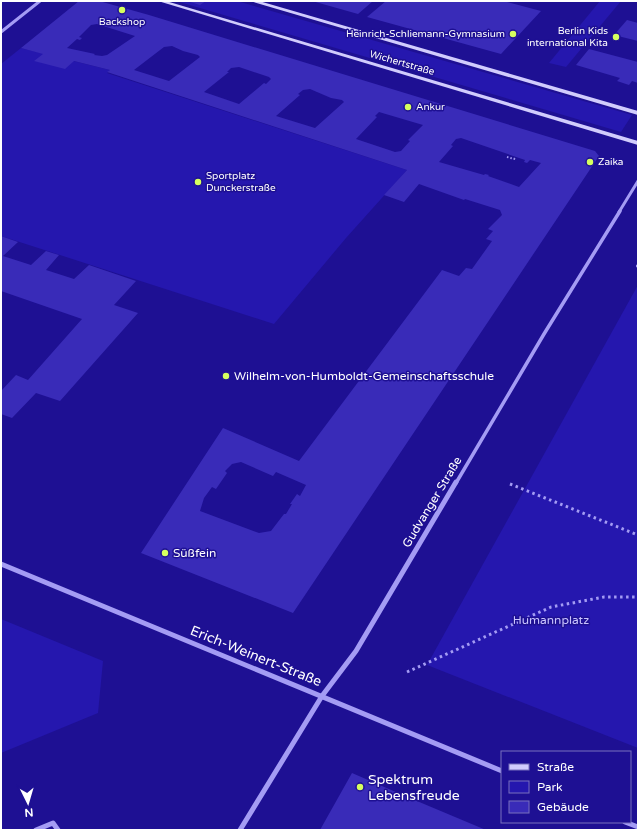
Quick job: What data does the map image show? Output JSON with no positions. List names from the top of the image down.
{
  "streets": {
    "street": ["Wichertstraße", "Gudvanger Straße", "Erich-Weinert-Straße"]
  },
  "crossings": [
    ["Gudvanger Straße", "Erich-Weinert-Straße"]
  ],
  "parks": ["Humannplatz"],
  "places": [
    "Backshop",
    "Heinrich-Schliemann-Gymnasium",
    "Berlin Kids international Kita",
    "Ankur",
    "Zaika",
    "Sportplatz Dunckerstraße",
    "Wilhelm-von-Humboldt-Gemeinschaftsschule",
    "Süßfein",
    "Spektrum Lebensfreude"
  ],
  "legend": ["Straße", "Park", "Gebäude"],
  "north": "bottom"
}
